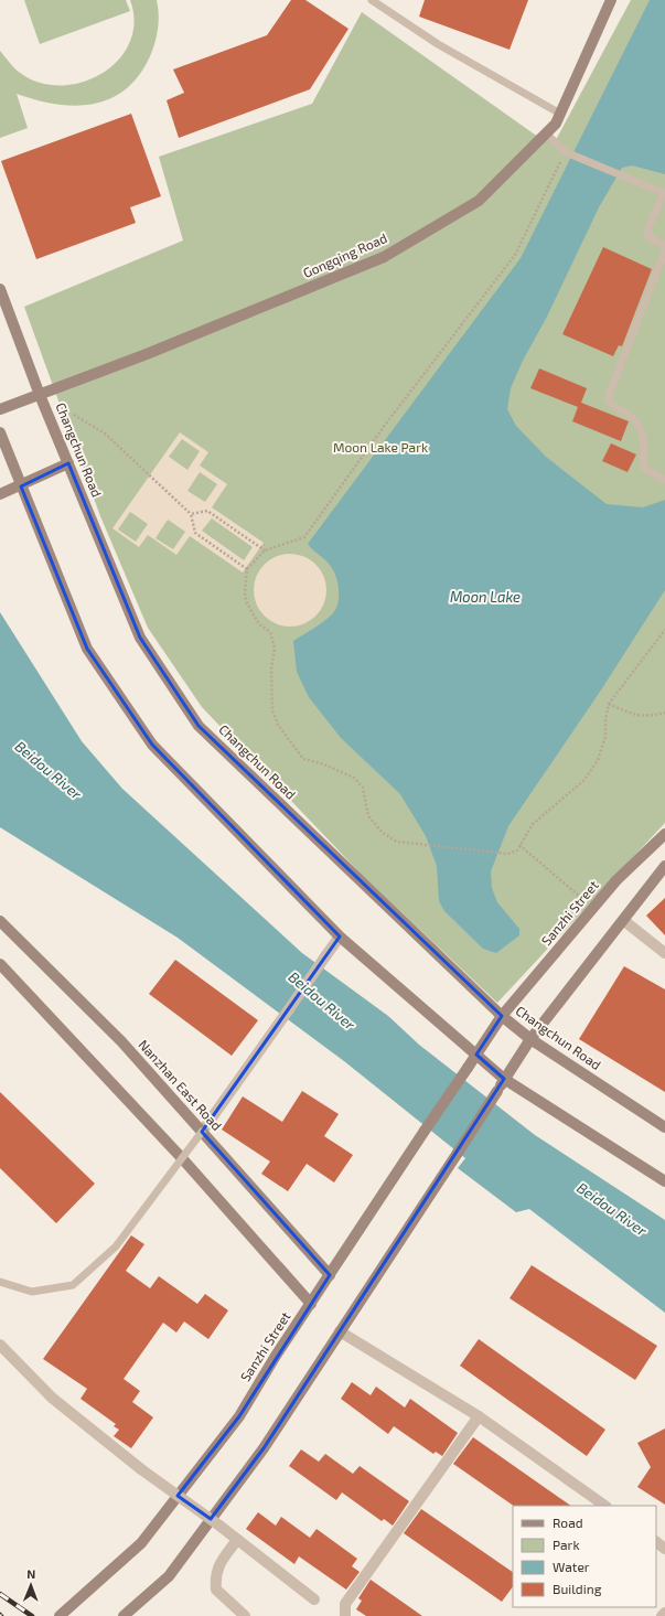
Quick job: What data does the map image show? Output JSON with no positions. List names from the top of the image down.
{
  "streets": {
    "main road": [
      "Gongqing Road",
      "Changchun Road",
      "Sanzhi Street",
      "Nanzhan East Road"
    ]
  },
  "crossings": [
    ["Gongqing Road", "Changchun Road"],
    ["Changchun Road", "Sanzhi Street"],
    ["Sanzhi Street", "Nanzhan East Road"]
  ],
  "water": ["Moon Lake", "Beidou River"],
  "parks": ["Moon Lake Park"],
  "legend": [
    "Road",
    "Park",
    "Water",
    "Building"
  ],
  "north": "top"
}
